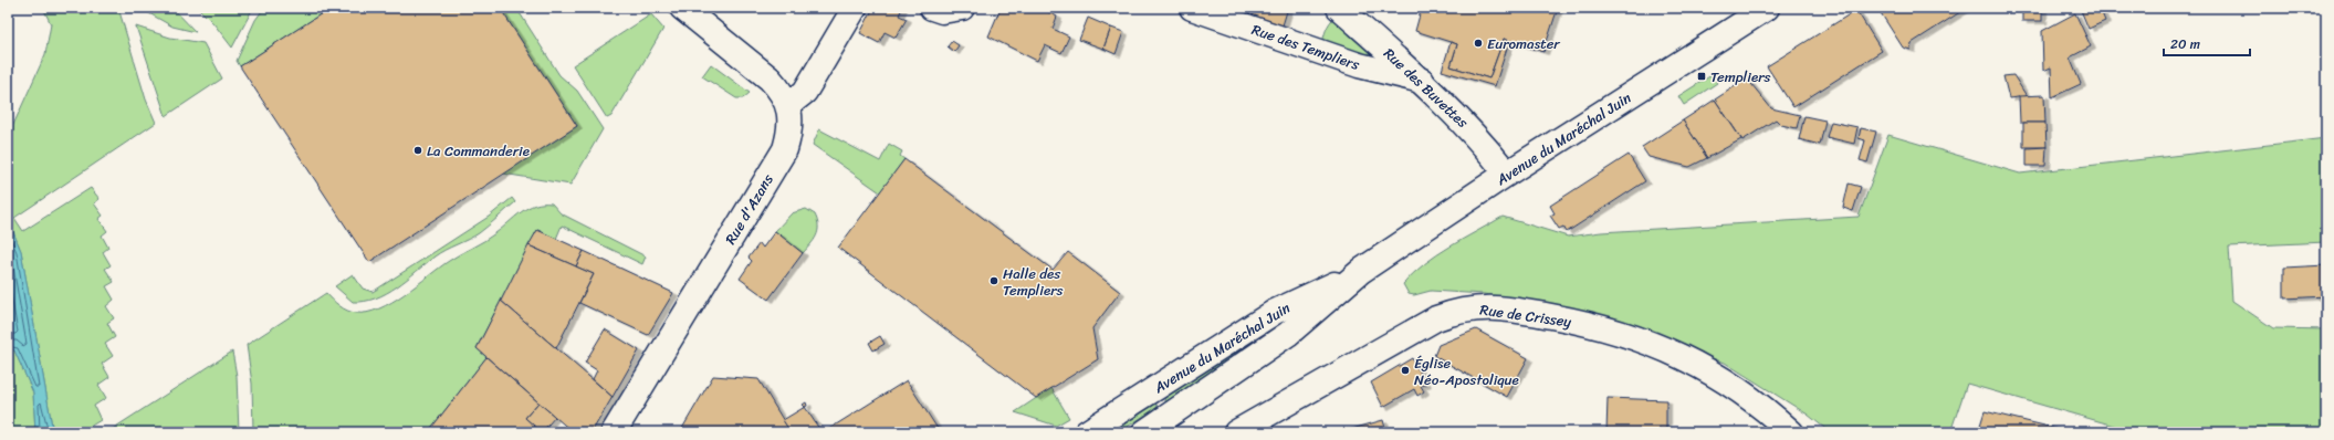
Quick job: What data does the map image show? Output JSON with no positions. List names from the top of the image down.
{
  "streets": {
    "street": [
      "Rue des Templiers",
      "Rue des Buvettes",
      "Avenue du Maréchal Juin",
      "Rue d'Azans",
      "Rue de Crissey"
    ]
  },
  "crossings": [
    ["Rue des Templiers", "Rue des Buvettes"],
    ["Rue des Buvettes", "Avenue du Maréchal Juin"]
  ],
  "places": {
    "other": [
      "Euromaster",
      "La Commanderie",
      "Halle des Templiers",
      "Église Néo-Apostolique"
    ],
    "transit": ["Templiers"]
  },
  "scale_bar": "20 m"
}
